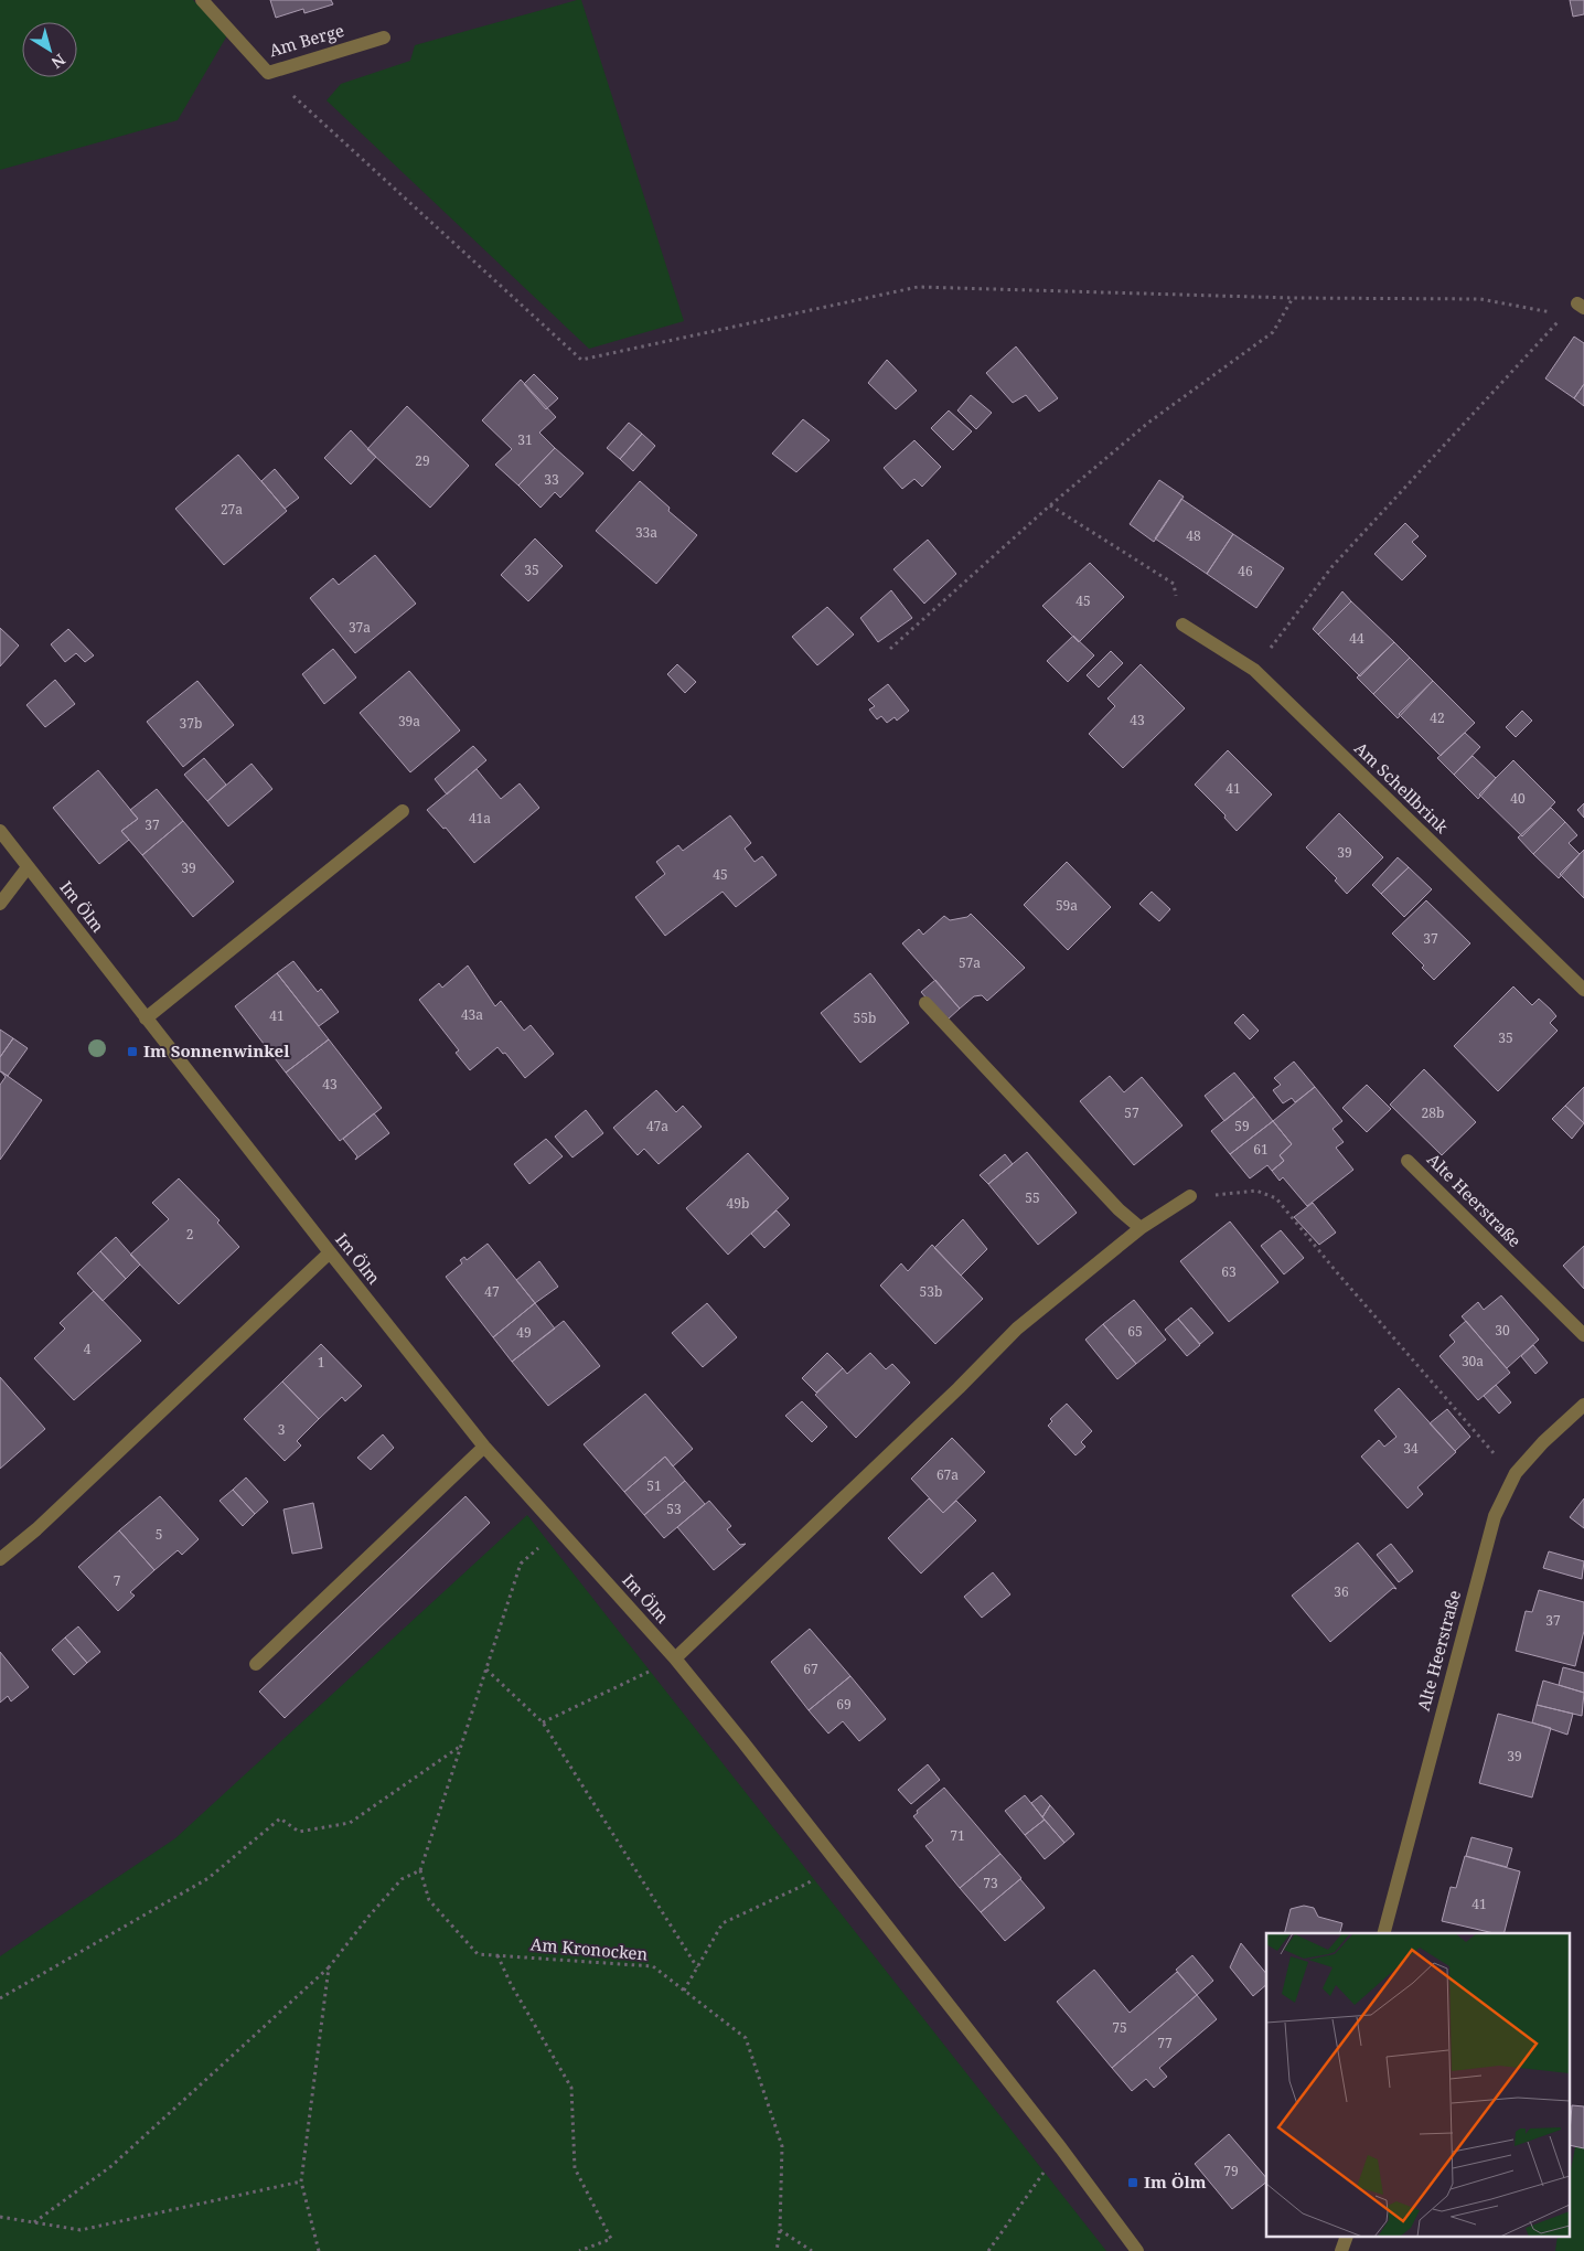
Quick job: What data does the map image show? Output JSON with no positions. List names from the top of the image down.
{
  "streets": {
    "street": [
      "Am Berge",
      "Am Schellbrink",
      "Im Ölm",
      "Alte Heerstraße"
    ],
    "path": ["Am Kronocken"]
  },
  "places": {
    "transit": ["Im Sonnenwinkel", "Im Ölm"]
  },
  "house_numbers": [
    "31",
    "29",
    "33",
    "27a",
    "33a",
    "48",
    "35",
    "46",
    "45",
    "37a",
    "44",
    "42",
    "43",
    "39a",
    "37b",
    "41",
    "40",
    "41a",
    "37",
    "39",
    "39",
    "45",
    "59a",
    "37",
    "57a",
    "43a",
    "41",
    "55b",
    "35",
    "43",
    "57",
    "28b",
    "47a",
    "59",
    "61",
    "55",
    "49b",
    "2",
    "63",
    "47",
    "53b",
    "30",
    "65",
    "49",
    "4",
    "30a",
    "1",
    "3",
    "34",
    "67a",
    "51",
    "53",
    "5",
    "7",
    "36",
    "37",
    "67",
    "69",
    "39",
    "71",
    "73",
    "41",
    "75",
    "77",
    "79"
  ],
  "north": "bottom right"
}
